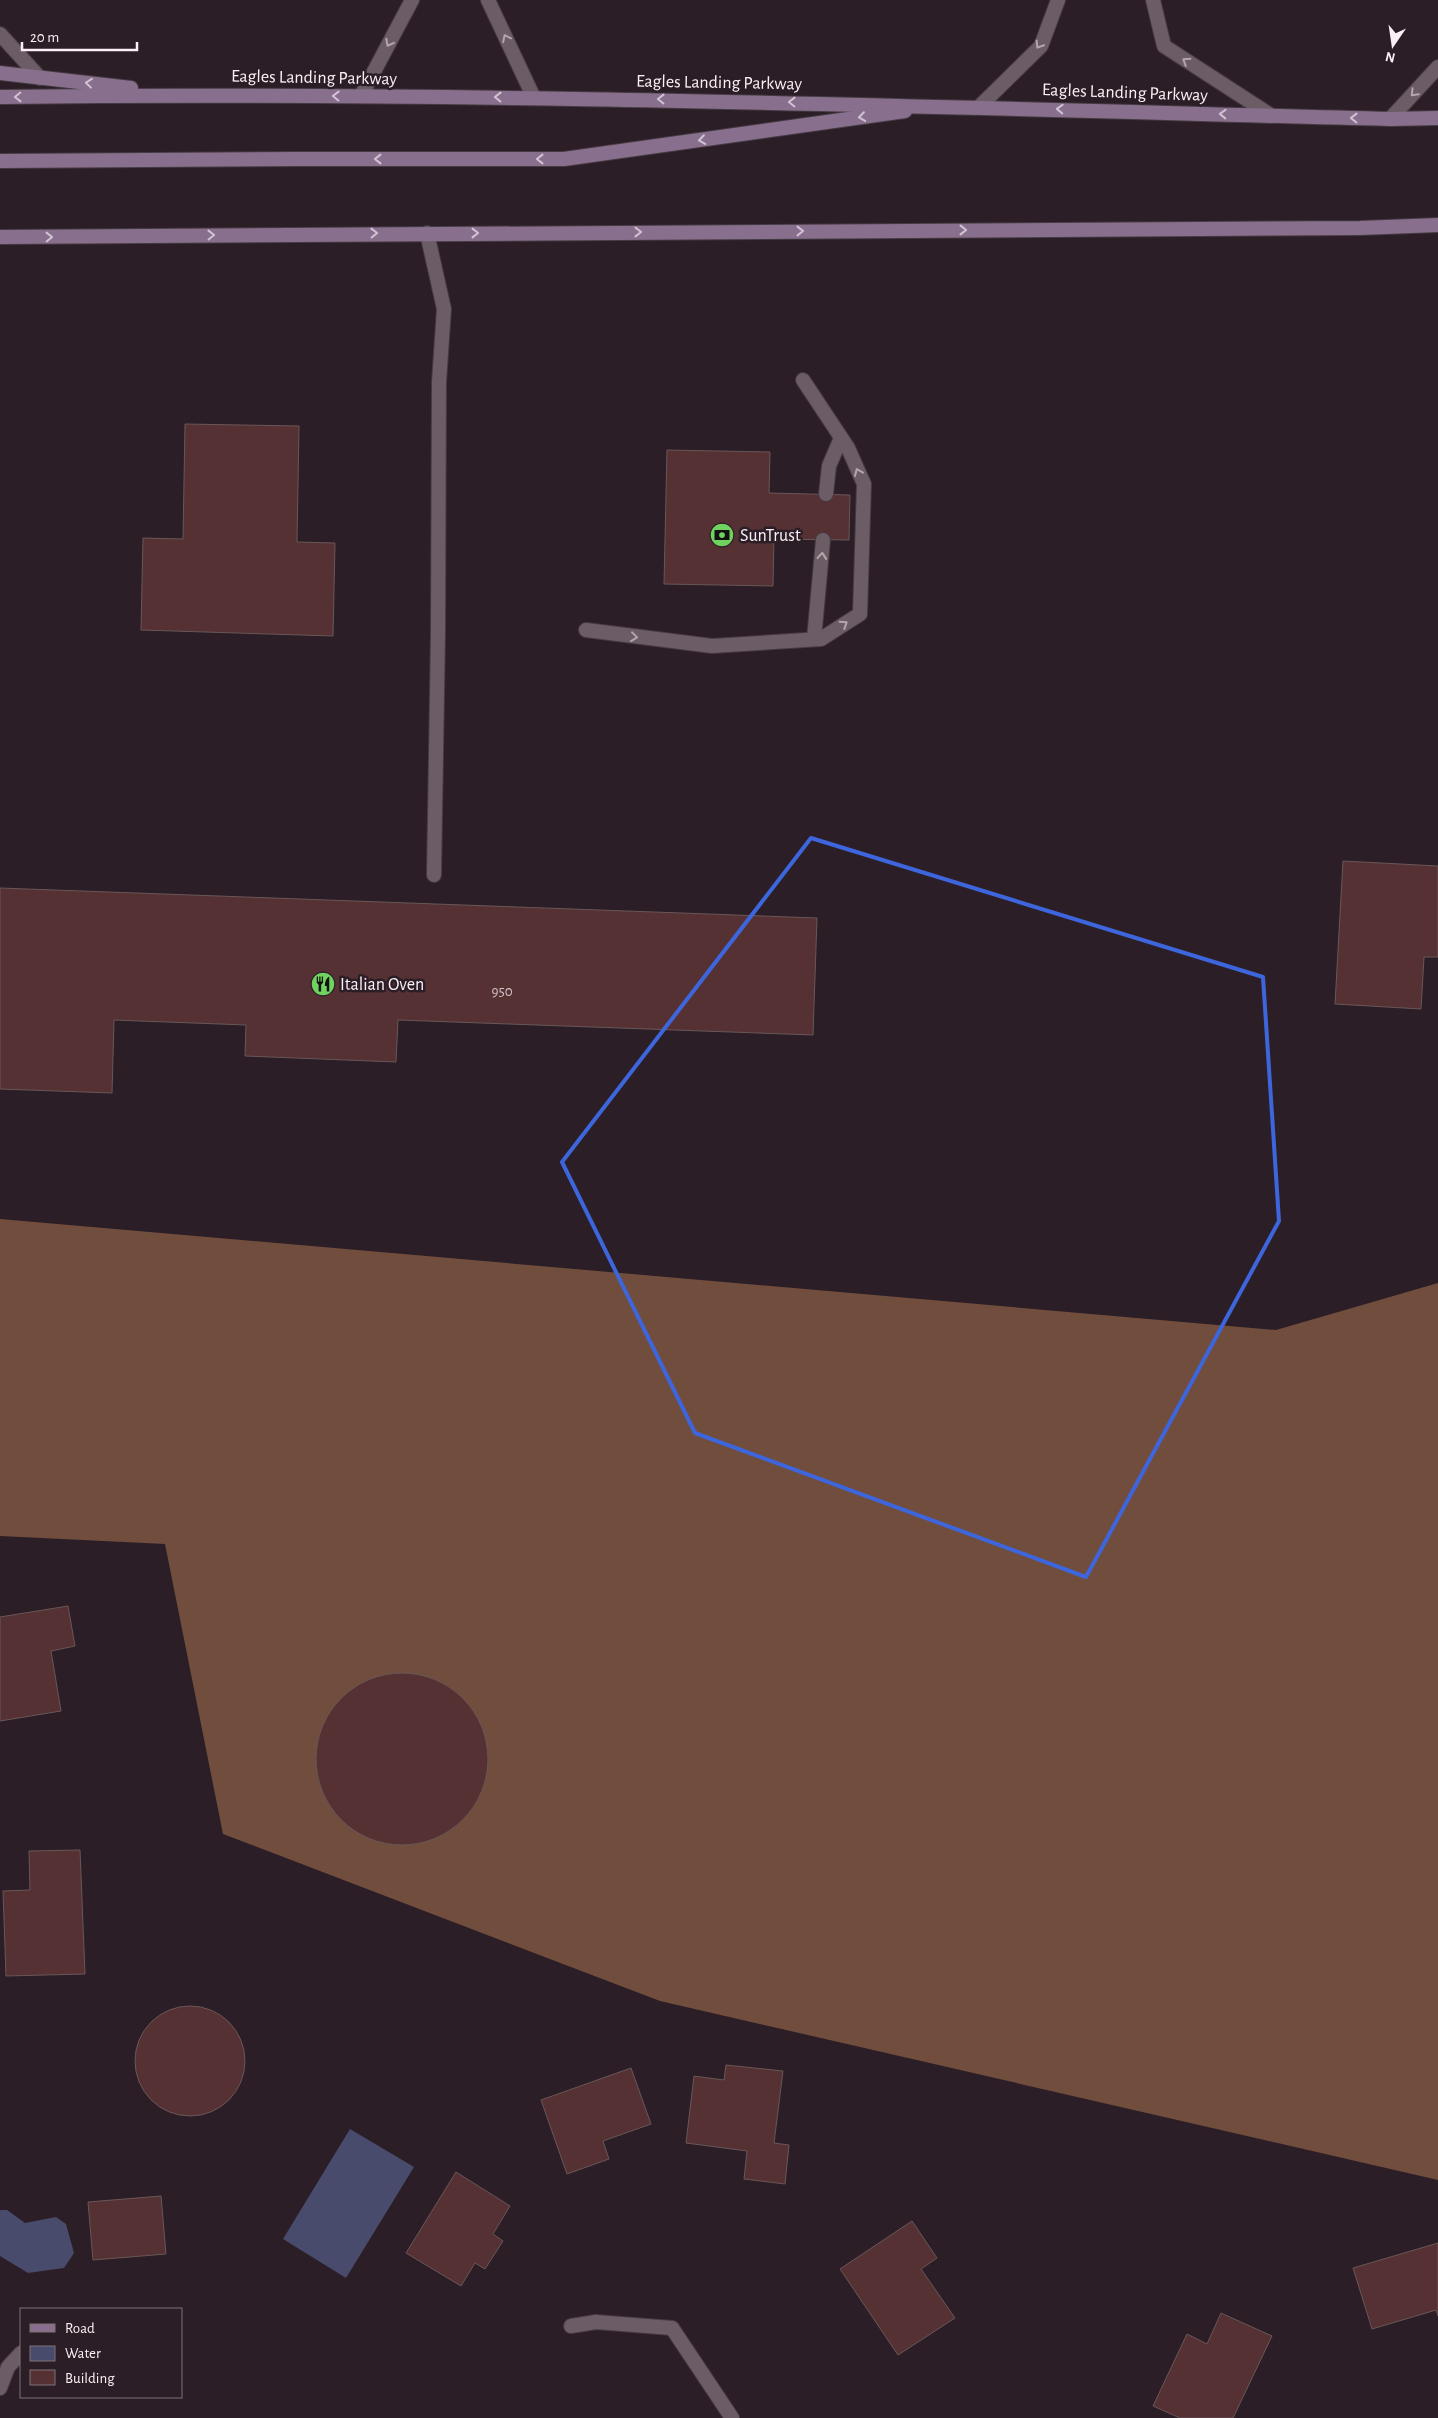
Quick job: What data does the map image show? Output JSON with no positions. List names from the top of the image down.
{
  "streets": {
    "main road": ["Eagles Landing Parkway"]
  },
  "places": {
    "bank": ["SunTrust"],
    "restaurant": ["Italian Oven"]
  },
  "house_numbers": ["950"],
  "legend": ["Road", "Water", "Building"],
  "scale_bar": "20 m",
  "north": "bottom"
}
